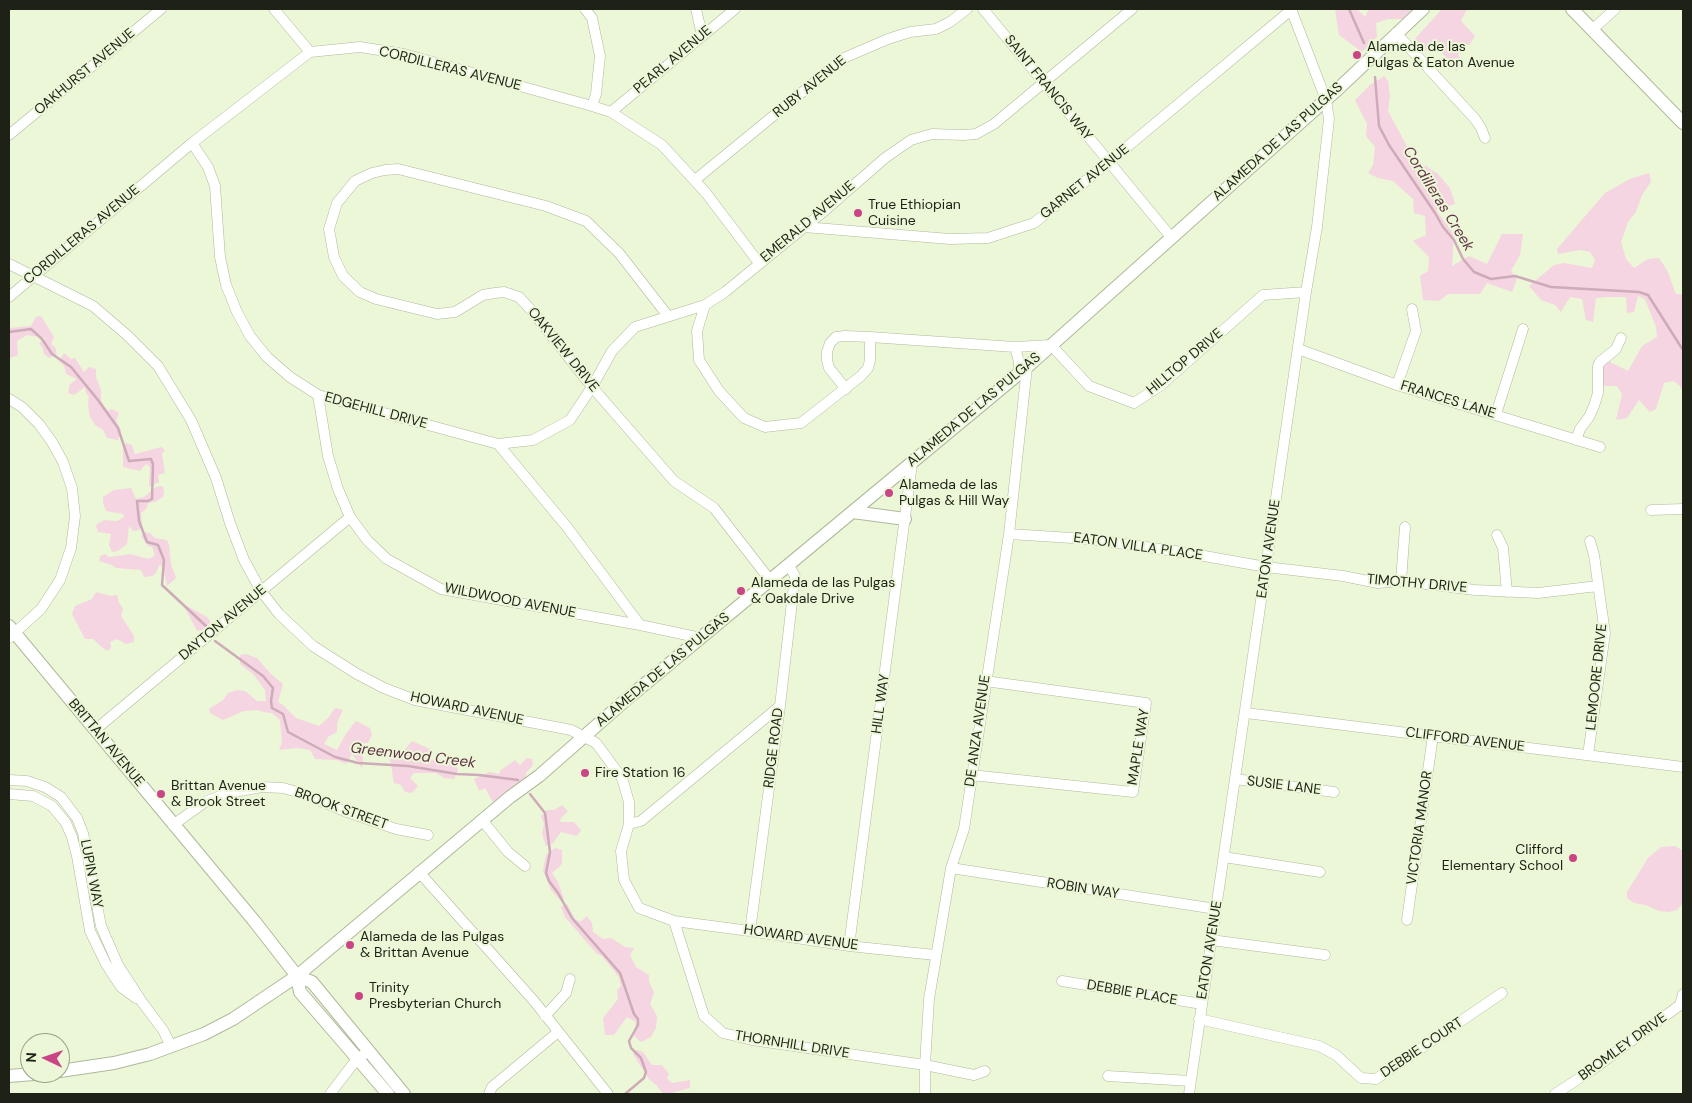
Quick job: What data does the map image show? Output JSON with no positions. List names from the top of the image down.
{
  "streets": {
    "main road": ["ALAMEDA DE LAS PULGAS", "BRITTAN AVENUE"],
    "street": [
      "PEARL AVENUE",
      "CORDILLERAS AVENUE",
      "OAKHURST AVENUE",
      "RUBY AVENUE",
      "SAINT FRANCIS WAY",
      "GARNET AVENUE",
      "EMERALD AVENUE",
      "OAKVIEW DRIVE",
      "HILLTOP DRIVE",
      "FRANCES LANE",
      "EDGEHILL DRIVE",
      "EATON VILLA PLACE",
      "EATON AVENUE",
      "TIMOTHY DRIVE",
      "WILDWOOD AVENUE",
      "DAYTON AVENUE",
      "LEMOORE DRIVE",
      "HILL WAY",
      "HOWARD AVENUE",
      "DE ANZA AVENUE",
      "CLIFFORD AVENUE",
      "MAPLE WAY",
      "RIDGE ROAD",
      "SUSIE LANE",
      "BROOK STREET",
      "VICTORIA MANOR",
      "LUPIN WAY",
      "ROBIN WAY",
      "DEBBIE PLACE",
      "THORNHILL DRIVE",
      "BROMLEY DRIVE",
      "DEBBIE COURT"
    ]
  },
  "crossings": [
    ["PEARL AVENUE", "CORDILLERAS AVENUE"],
    ["CORDILLERAS AVENUE", "RUBY AVENUE"],
    ["CORDILLERAS AVENUE", "EMERALD AVENUE"],
    ["CORDILLERAS AVENUE", "EDGEHILL DRIVE"],
    ["CORDILLERAS AVENUE", "HOWARD AVENUE"],
    ["SAINT FRANCIS WAY", "ALAMEDA DE LAS PULGAS"],
    ["SAINT FRANCIS WAY", "GARNET AVENUE"],
    ["SAINT FRANCIS WAY", "EMERALD AVENUE"],
    ["ALAMEDA DE LAS PULGAS", "OAKVIEW DRIVE"],
    ["ALAMEDA DE LAS PULGAS", "HILLTOP DRIVE"],
    ["ALAMEDA DE LAS PULGAS", "EATON AVENUE"],
    ["ALAMEDA DE LAS PULGAS", "WILDWOOD AVENUE"],
    ["ALAMEDA DE LAS PULGAS", "HILL WAY"],
    ["ALAMEDA DE LAS PULGAS", "HOWARD AVENUE"],
    ["ALAMEDA DE LAS PULGAS", "DE ANZA AVENUE"],
    ["ALAMEDA DE LAS PULGAS", "BRITTAN AVENUE"],
    ["ALAMEDA DE LAS PULGAS", "RIDGE ROAD"],
    ["ALAMEDA DE LAS PULGAS", "LUPIN WAY"],
    ["GARNET AVENUE", "EMERALD AVENUE"],
    ["GARNET AVENUE", "EATON AVENUE"],
    ["EMERALD AVENUE", "OAKVIEW DRIVE"],
    ["EMERALD AVENUE", "EDGEHILL DRIVE"],
    ["HILLTOP DRIVE", "EATON AVENUE"],
    ["FRANCES LANE", "EATON AVENUE"],
    ["EDGEHILL DRIVE", "WILDWOOD AVENUE"],
    ["EATON VILLA PLACE", "EATON AVENUE"],
    ["EATON VILLA PLACE", "TIMOTHY DRIVE"],
    ["EATON VILLA PLACE", "DE ANZA AVENUE"],
    ["EATON AVENUE", "TIMOTHY DRIVE"],
    ["EATON AVENUE", "CLIFFORD AVENUE"],
    ["EATON AVENUE", "SUSIE LANE"],
    ["EATON AVENUE", "ROBIN WAY"],
    ["EATON AVENUE", "DEBBIE PLACE"],
    ["EATON AVENUE", "DEBBIE COURT"],
    ["TIMOTHY DRIVE", "LEMOORE DRIVE"],
    ["WILDWOOD AVENUE", "DAYTON AVENUE"],
    ["DAYTON AVENUE", "HOWARD AVENUE"],
    ["DAYTON AVENUE", "BRITTAN AVENUE"],
    ["LEMOORE DRIVE", "CLIFFORD AVENUE"],
    ["HILL WAY", "HOWARD AVENUE"],
    ["HOWARD AVENUE", "DE ANZA AVENUE"],
    ["HOWARD AVENUE", "RIDGE ROAD"],
    ["HOWARD AVENUE", "THORNHILL DRIVE"],
    ["DE ANZA AVENUE", "MAPLE WAY"],
    ["DE ANZA AVENUE", "ROBIN WAY"],
    ["DE ANZA AVENUE", "THORNHILL DRIVE"],
    ["CLIFFORD AVENUE", "VICTORIA MANOR"],
    ["BRITTAN AVENUE", "BROOK STREET"]
  ],
  "water": ["Cordilleras Creek", "Greenwood Creek"],
  "places": [
    "Alameda de las Pulgas & Eaton Avenue",
    "True Ethiopian Cuisine",
    "Alameda de las Pulgas & Hill Way",
    "Alameda de las Pulgas & Oakdale Drive",
    "Fire Station 16",
    "Brittan Avenue & Brook Street",
    "Clifford Elementary School",
    "Alameda de las Pulgas & Brittan Avenue",
    "Trinity Presbyterian Church"
  ],
  "north": "left"
}
